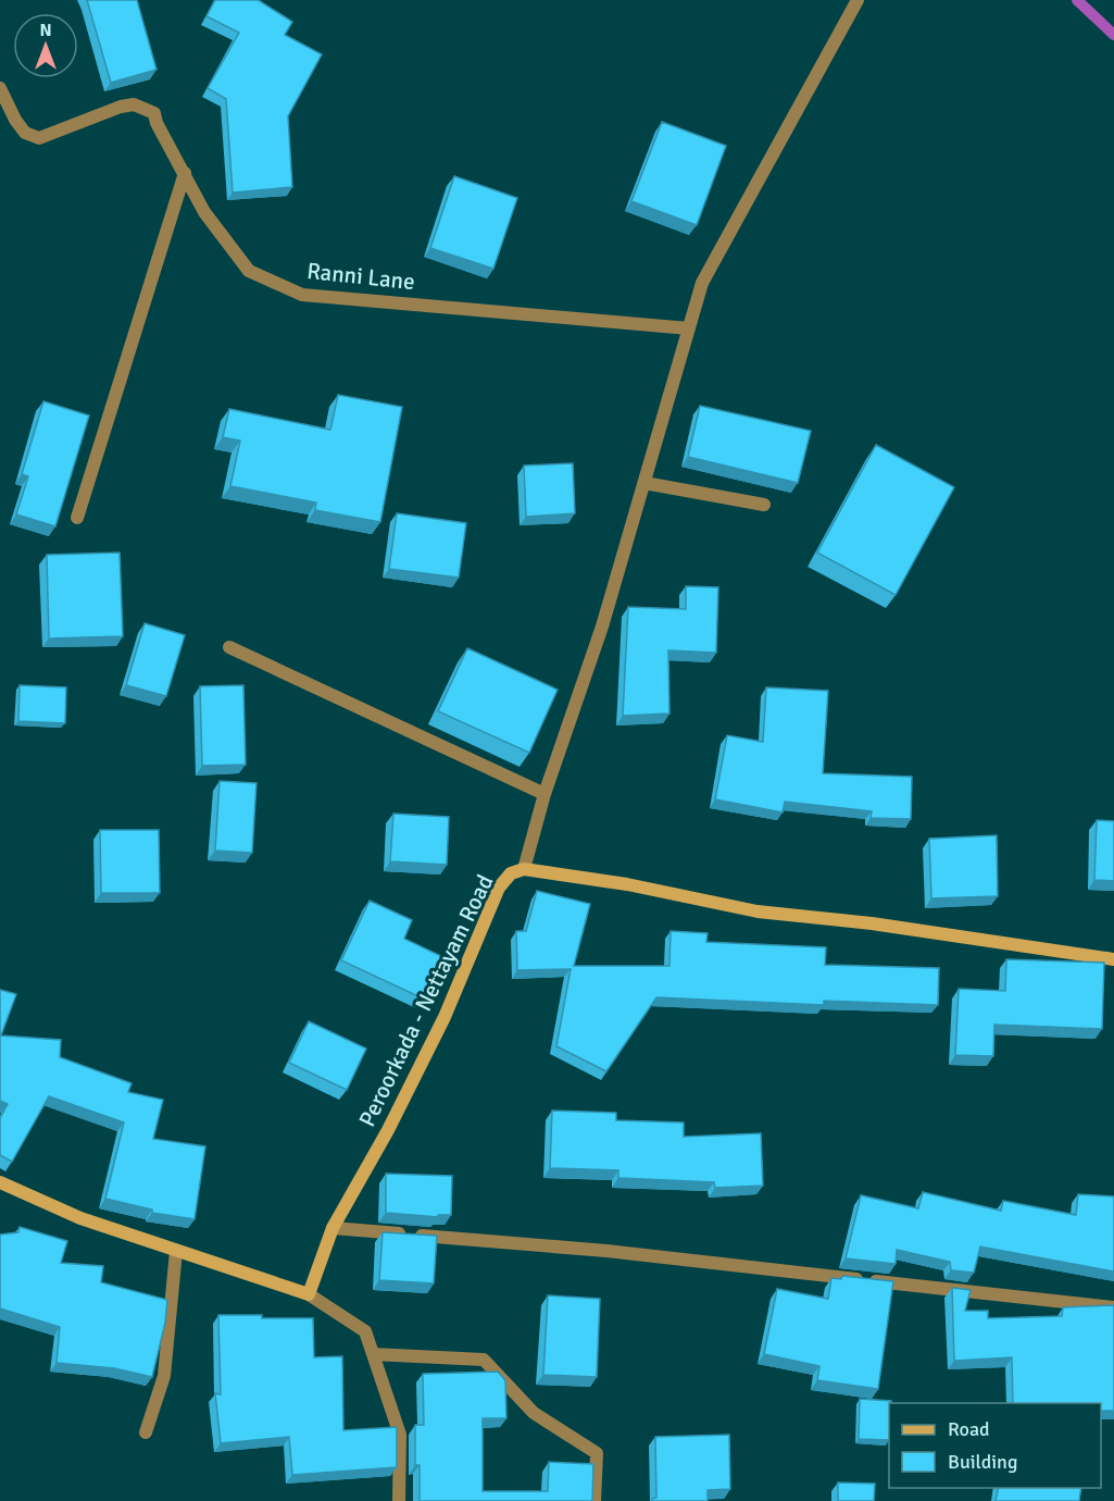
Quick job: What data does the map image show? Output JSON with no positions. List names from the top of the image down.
{
  "streets": {
    "street": ["Ranni Lane", "Peroorkada - Nettayam Road"]
  },
  "legend": ["Road", "Building"],
  "north": "top"
}
